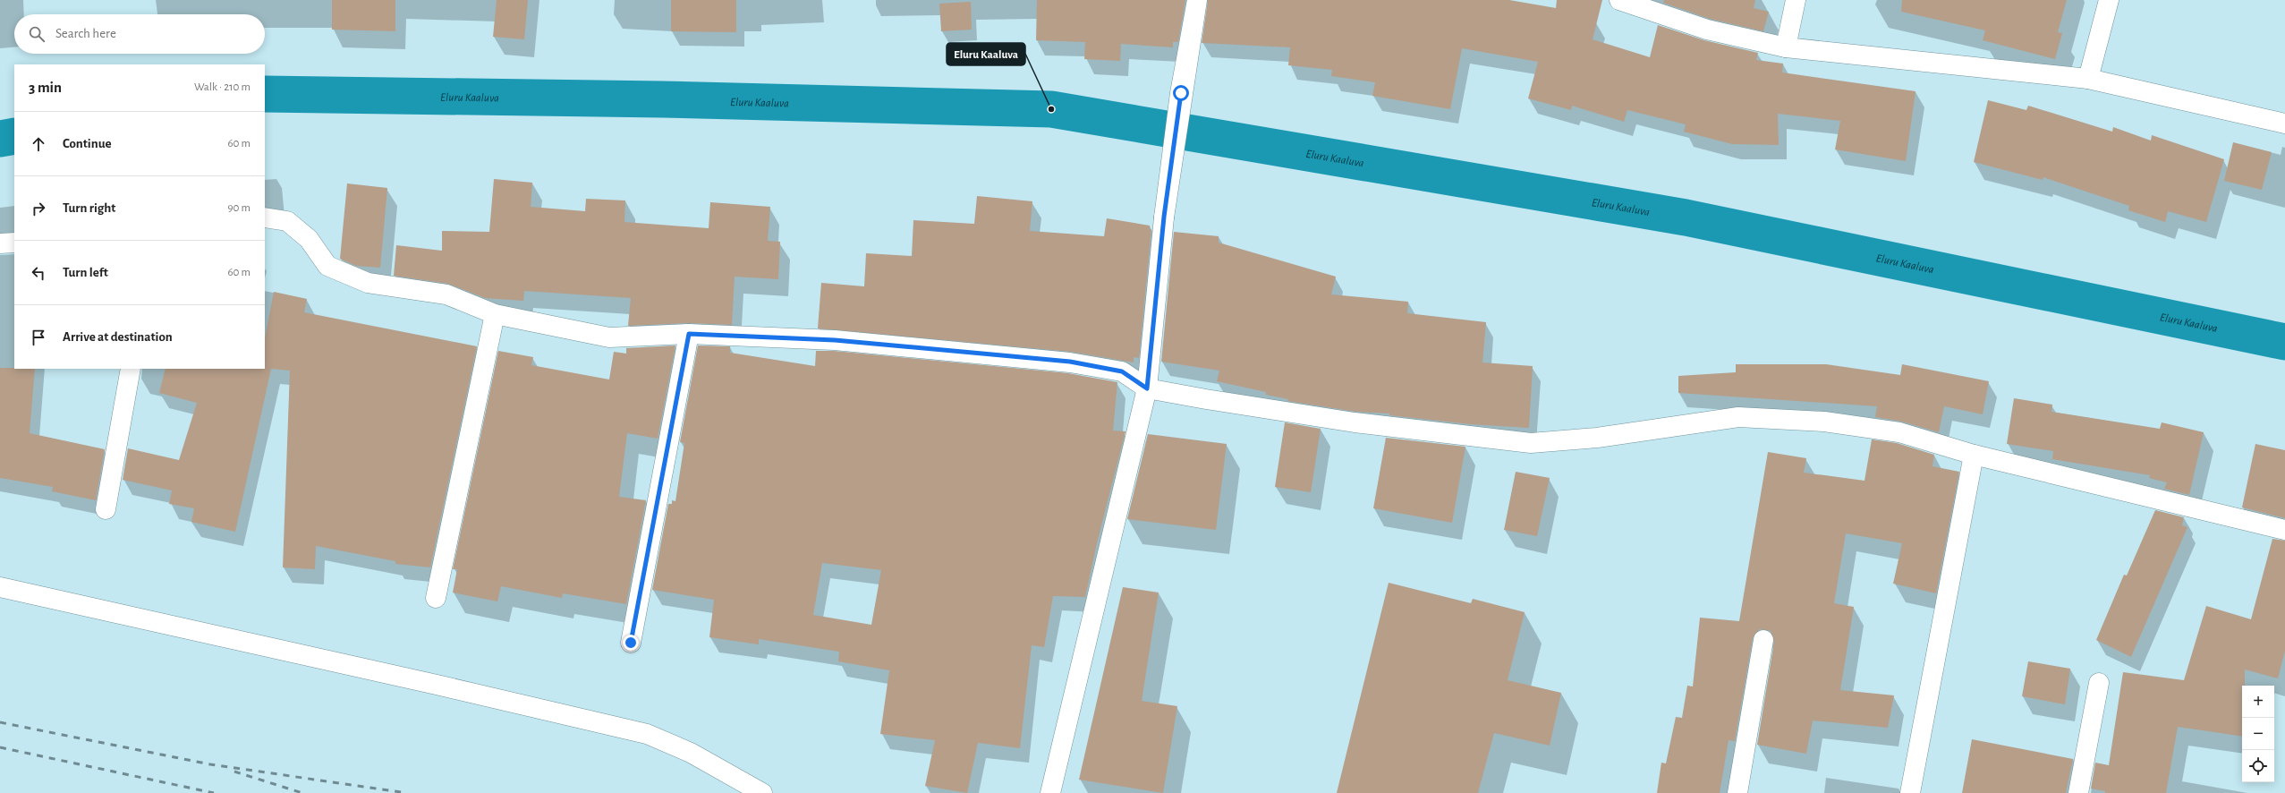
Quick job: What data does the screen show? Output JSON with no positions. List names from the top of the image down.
{
  "water": ["Eluru Kaaluva"],
  "places": ["Eluru Kaaluva"],
  "page": {
    "search": "Search here",
    "heading": ["3 min", "Walk · 210 m"],
    "list": [
      ["Continue", "60 m"],
      ["Turn right", "90 m"],
      ["Turn left", "60 m"],
      "Arrive at destination"
    ],
    "map_buttons": ["+", "−"]
  }
}
